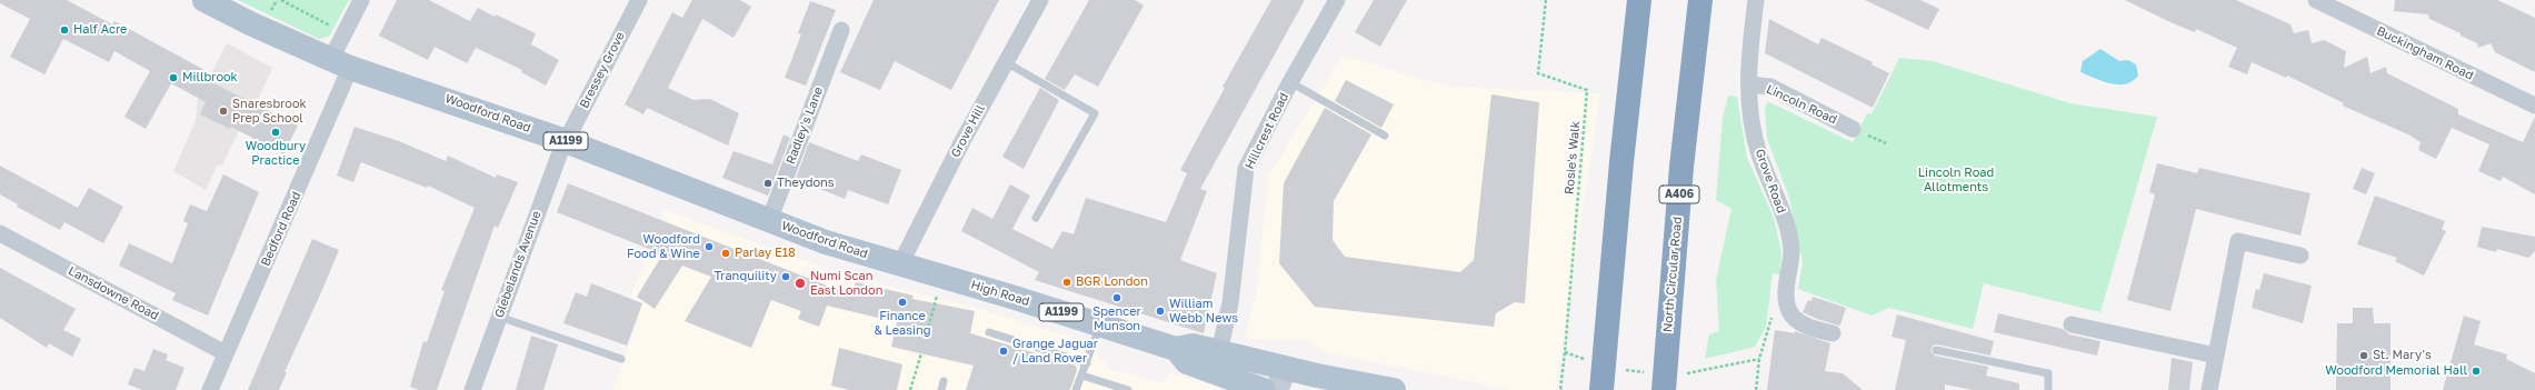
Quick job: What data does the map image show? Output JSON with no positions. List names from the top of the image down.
{
  "streets": {
    "highway": ["A406", "North Circular Road"],
    "main road": ["Woodford Road", "A1199", "High Road"],
    "street": [
      "Buckingham Road",
      "Bressey Grove",
      "Lincoln Road",
      "Radley's Lane",
      "Grove Hill",
      "Hillcrest Road",
      "Grove Road",
      "Bedford Road",
      "Glebelands Avenue",
      "Lansdowne Road"
    ],
    "path": ["Rosie's Walk"]
  },
  "crossings": [
    ["Bressey Grove", "Woodford Road"],
    ["Bressey Grove", "Glebelands Avenue"],
    ["Lincoln Road", "Grove Road"],
    ["Woodford Road", "Radley's Lane"],
    ["Woodford Road", "Grove Hill"],
    ["Woodford Road", "Bedford Road"],
    ["Woodford Road", "Glebelands Avenue"],
    ["Woodford Road", "High Road"],
    ["Grove Hill", "High Road"],
    ["Hillcrest Road", "High Road"],
    ["Bedford Road", "Lansdowne Road"]
  ],
  "parks": ["Lincoln Road Allotments"],
  "places": [
    "Half Acre",
    "Millbrook",
    "Snaresbrook Prep School",
    "Woodbury Practice",
    "Theydons",
    "Woodford Food & Wine",
    "Parlay E18",
    "Tranquility",
    "BGR London",
    "Numi Scan East London",
    "Spencer Munson",
    "Finance & Leasing",
    "William Webb News",
    "Grange Jaguar / Land Rover",
    "St. Mary's",
    "Woodford Memorial Hall"
  ]
}
